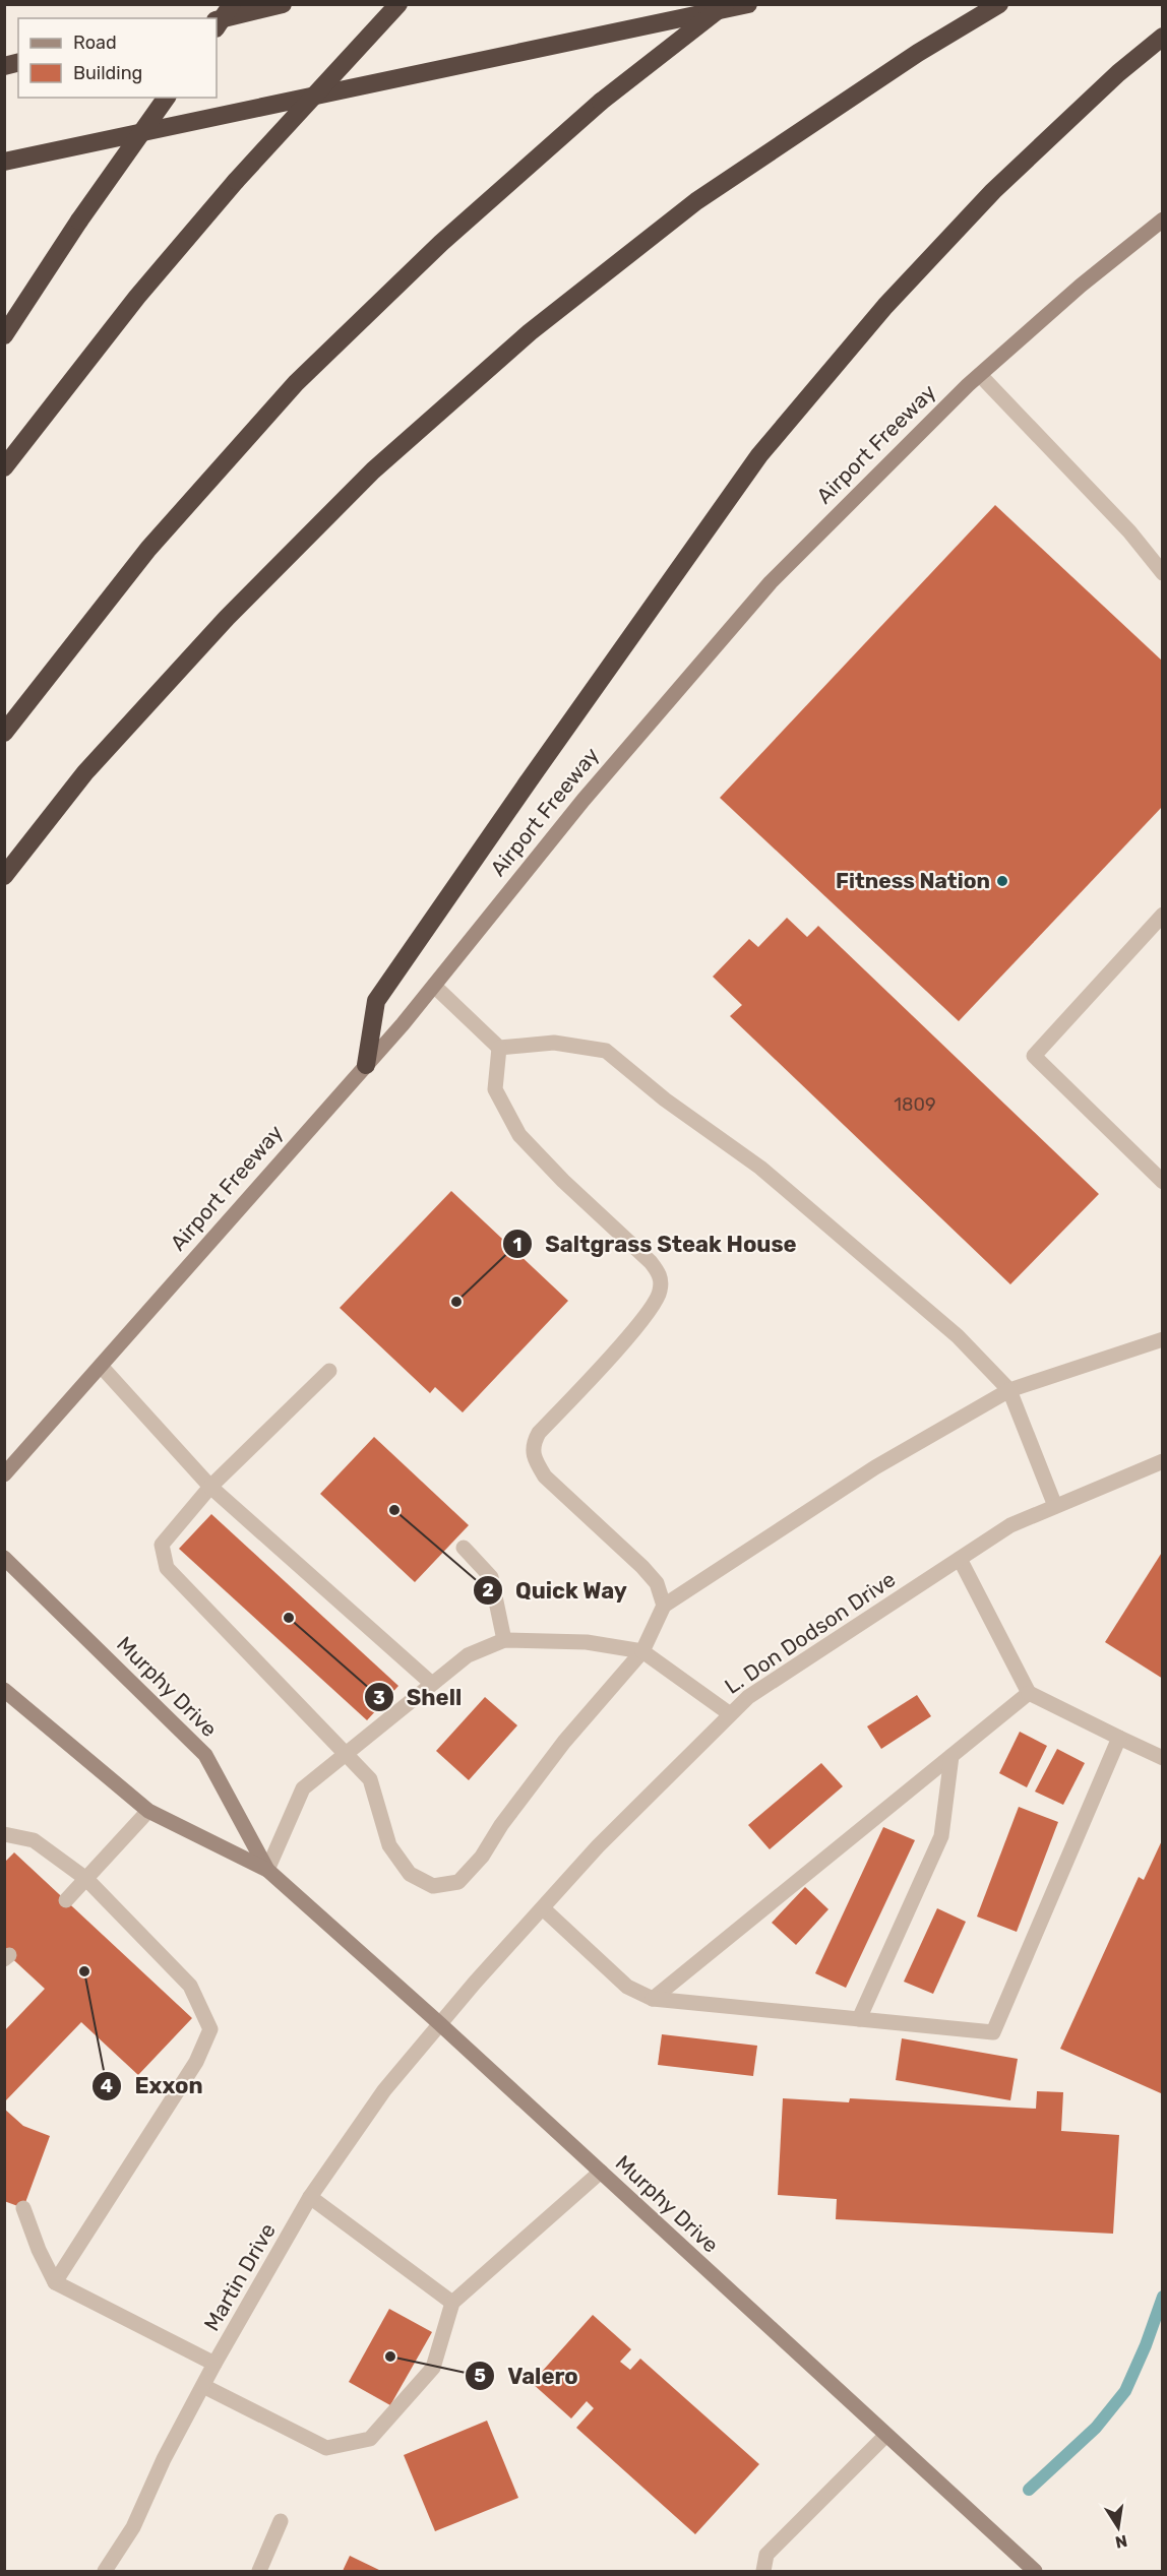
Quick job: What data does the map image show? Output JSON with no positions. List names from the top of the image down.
{
  "streets": {
    "main road": ["Airport Freeway", "Murphy Drive"],
    "street": ["L. Don Dodson Drive", "Martin Drive"]
  },
  "crossings": [
    ["L. Don Dodson Drive", "Murphy Drive"],
    ["L. Don Dodson Drive", "Martin Drive"],
    ["Murphy Drive", "Martin Drive"]
  ],
  "places": [
    "Fitness Nation",
    "Saltgrass Steak House",
    "Quick Way",
    "Shell",
    "Exxon",
    "Valero"
  ],
  "house_numbers": ["1809"],
  "legend": ["Road", "Building"],
  "north": "bottom"
}
